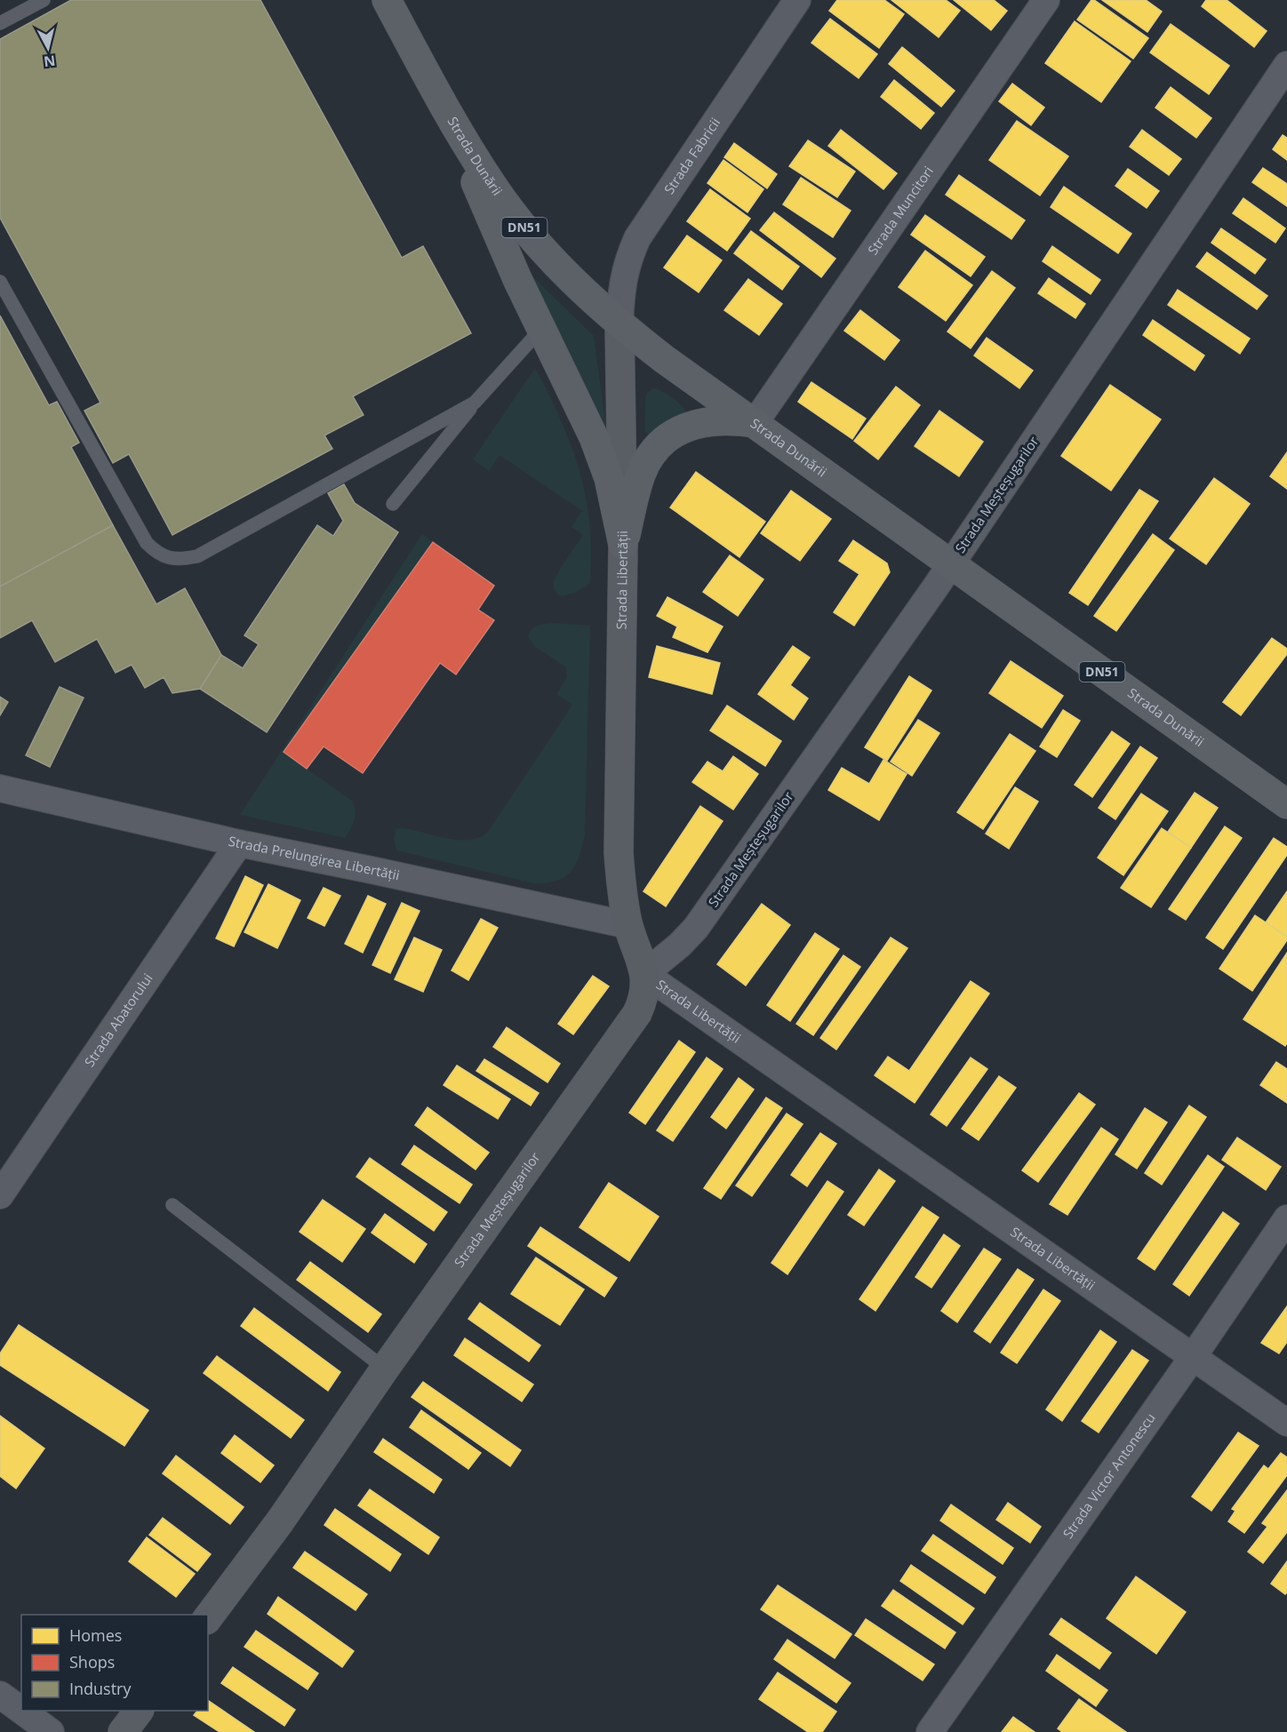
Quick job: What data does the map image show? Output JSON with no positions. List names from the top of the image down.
{
  "streets": {
    "main road": ["Strada Dunării", "DN51"],
    "street": [
      "Strada Fabricii",
      "Strada Muncitori",
      "Strada Meșteșugarilor",
      "Strada Libertății",
      "Strada Prelungirea Libertății",
      "Strada Abatorului",
      "Strada Victor Antonescu"
    ]
  },
  "crossings": [
    ["Strada Dunării", "Strada Fabricii"],
    ["Strada Dunării", "Strada Muncitori"],
    ["Strada Dunării", "Strada Meșteșugarilor"],
    ["Strada Dunării", "Strada Libertății"],
    ["Strada Fabricii", "Strada Libertății"],
    ["Strada Meșteșugarilor", "Strada Libertății"],
    ["Strada Libertății", "Strada Prelungirea Libertății"],
    ["Strada Libertății", "Strada Victor Antonescu"],
    ["Strada Prelungirea Libertății", "Strada Abatorului"]
  ],
  "legend": ["Homes", "Shops", "Industry"],
  "north": "bottom"
}
